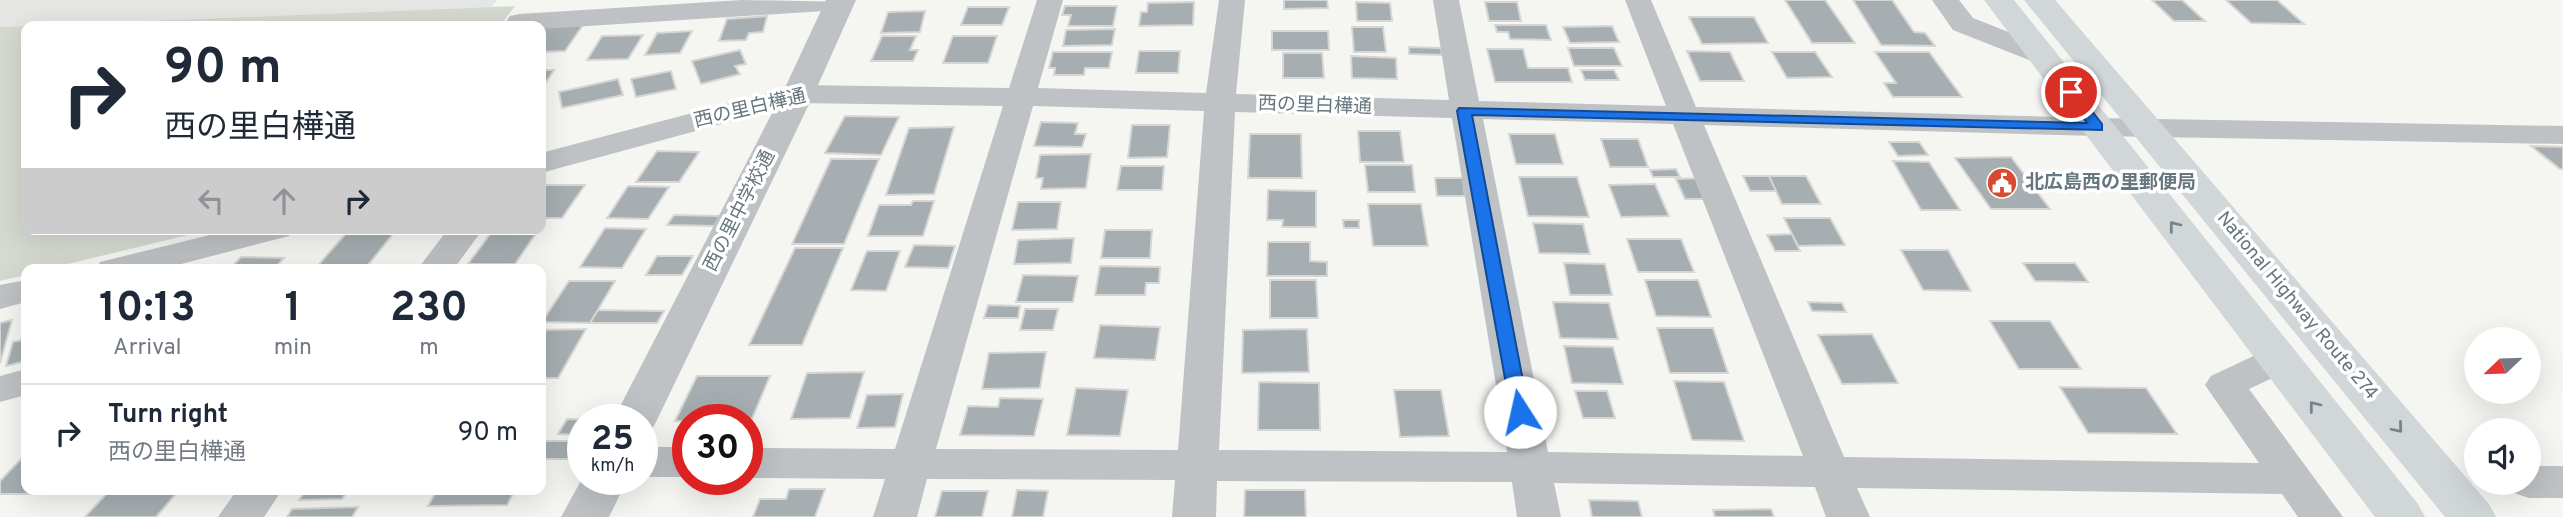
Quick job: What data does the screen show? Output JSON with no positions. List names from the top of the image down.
{
  "streets": {
    "highway": ["National Highway Route 274"],
    "street": ["西の里白樺通", "西の里中学校通"]
  },
  "crossings": [
    ["西の里白樺通", "西の里中学校通"],
    ["西の里白樺通", "National Highway Route 274"]
  ],
  "places": {
    "public building": ["北広島西の里郵便局"]
  },
  "north": "bottom left",
  "page": {
    "turn": ["90 m", "西の里白樺通"],
    "eta": [
      "10:13",
      "Arrival",
      "1",
      "min",
      "230",
      "m"
    ],
    "list": [
      {
        "name": "Turn right",
        "note": "西の里白樺通",
        "value": "90 m"
      }
    ],
    "speed": "25 km/h",
    "limit": "30"
  }
}
